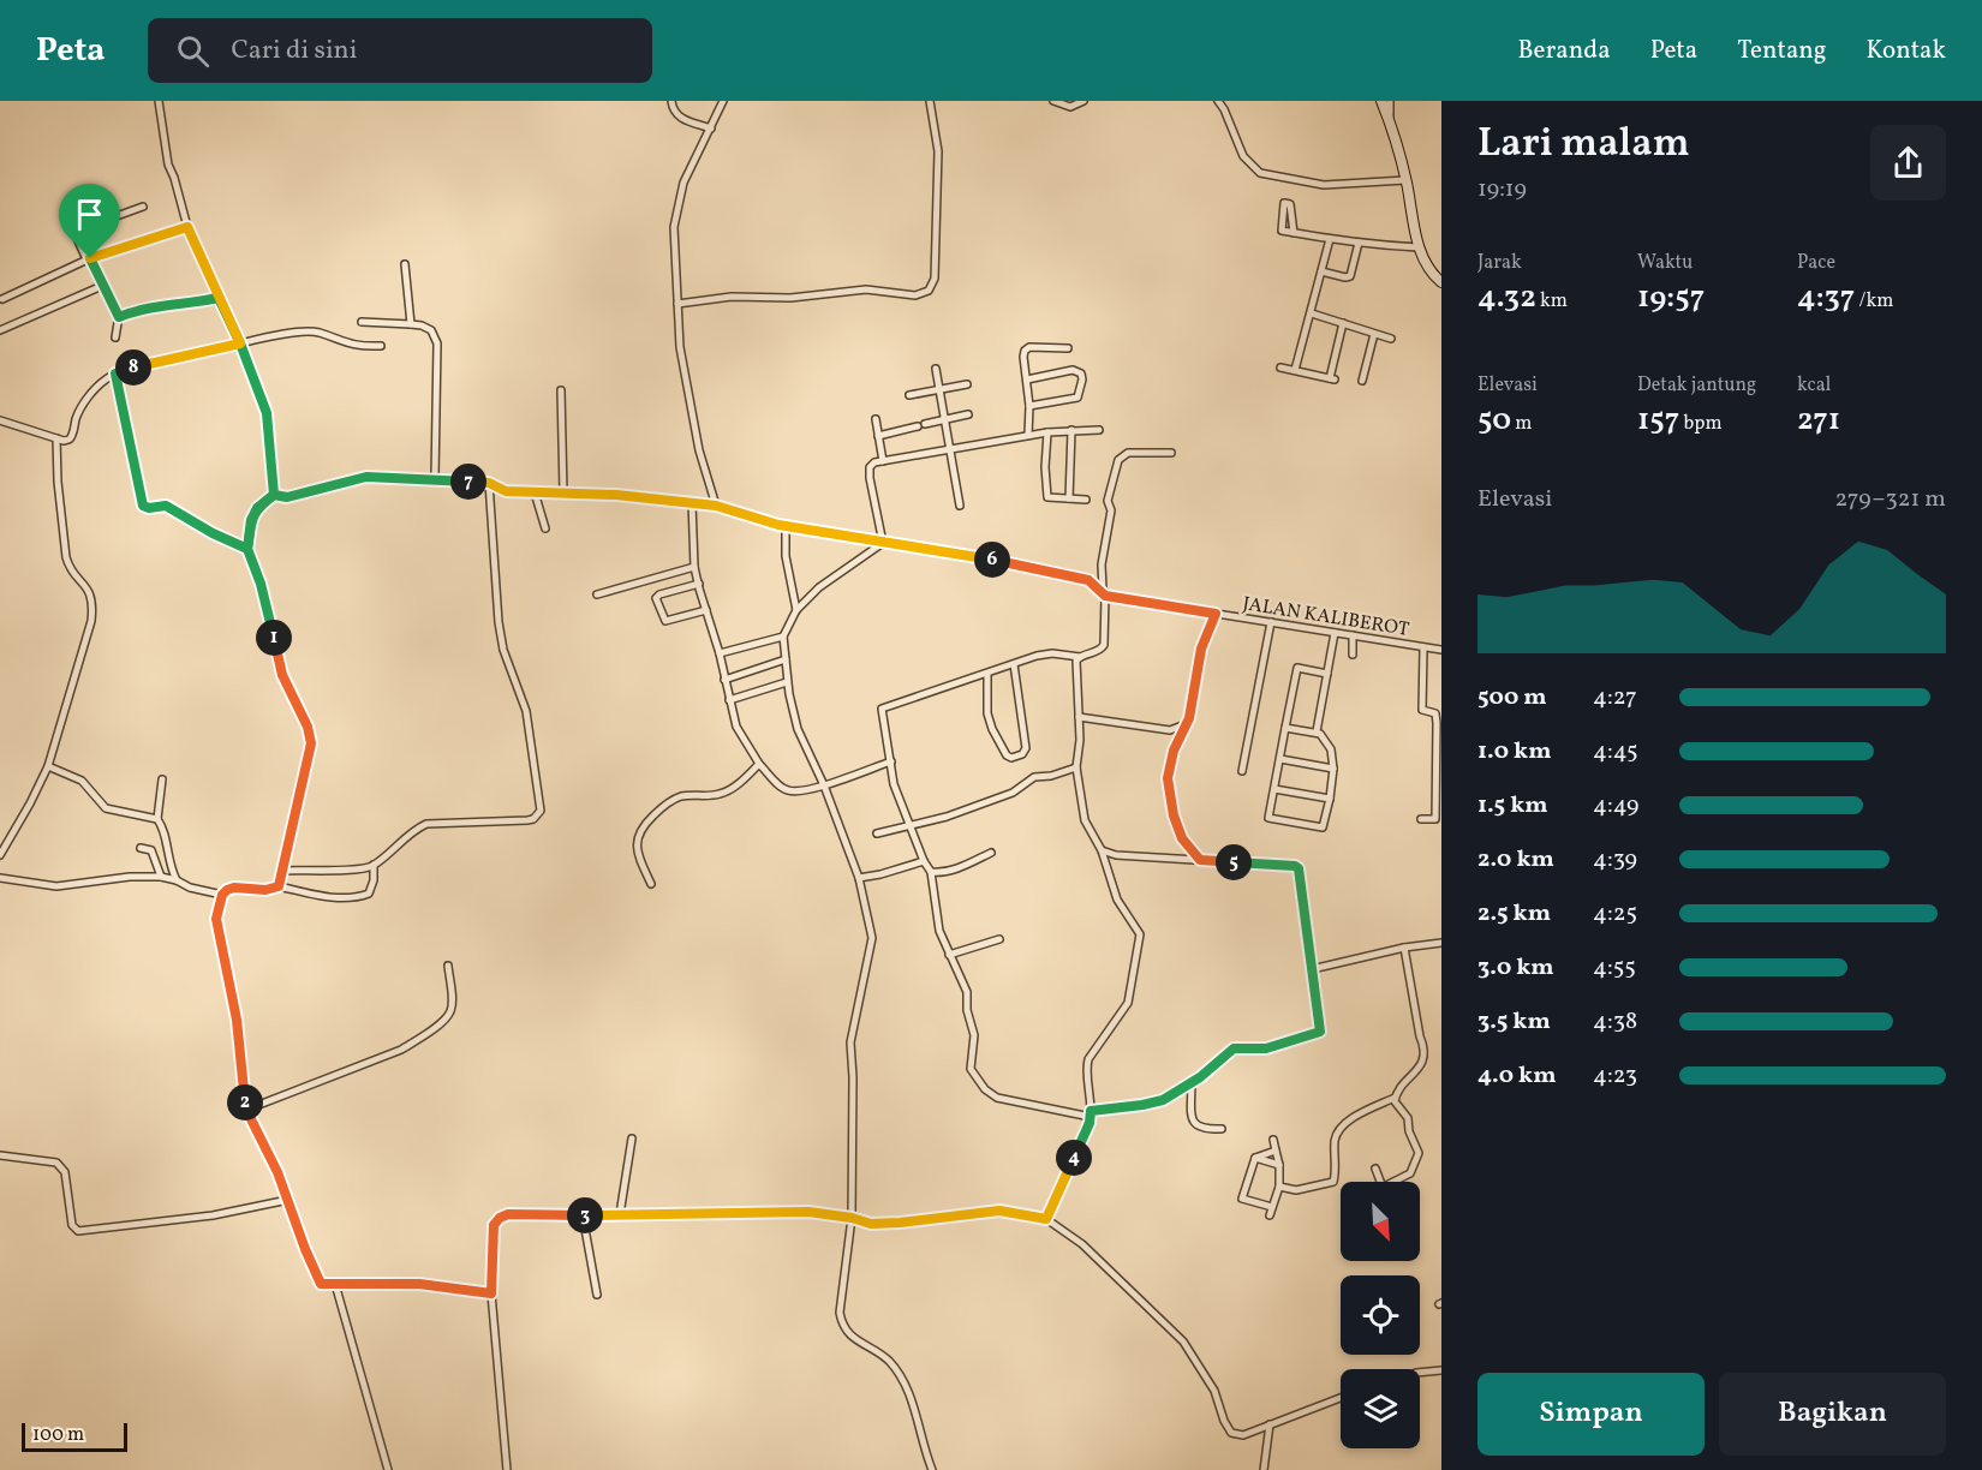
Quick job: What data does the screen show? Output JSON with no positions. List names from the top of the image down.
{
  "streets": {
    "street": ["JALAN KALIBEROT"]
  },
  "scale_bar": "100 m",
  "north": "bottom right",
  "page": {
    "header": "Peta",
    "search": "Cari di sini",
    "nav": [
      "Beranda",
      "Peta",
      "Tentang",
      "Kontak"
    ],
    "heading": ["Lari malam", "19:19"],
    "stats": [
      ["Jarak", "4.32 km"],
      ["Waktu", "19:57"],
      ["Pace", "4:37 /km"],
      ["Elevasi", "50 m"],
      ["Detak jantung", "157 bpm"],
      ["kcal", "271"]
    ],
    "pins": [
      "8",
      "7",
      "6",
      "1",
      "5",
      "2",
      "4",
      "3"
    ],
    "chart": ["Elevasi", "279–321 m"],
    "list": [
      {
        "name": "500 m",
        "note": "4:27"
      },
      {
        "name": "1.0 km",
        "note": "4:45"
      },
      {
        "name": "1.5 km",
        "note": "4:49"
      },
      {
        "name": "2.0 km",
        "note": "4:39"
      },
      {
        "name": "2.5 km",
        "note": "4:25"
      },
      {
        "name": "3.0 km",
        "note": "4:55"
      },
      {
        "name": "3.5 km",
        "note": "4:38"
      },
      {
        "name": "4.0 km",
        "note": "4:23"
      }
    ],
    "buttons": ["Simpan", "Bagikan"],
    "scale": "100 m"
  }
}
